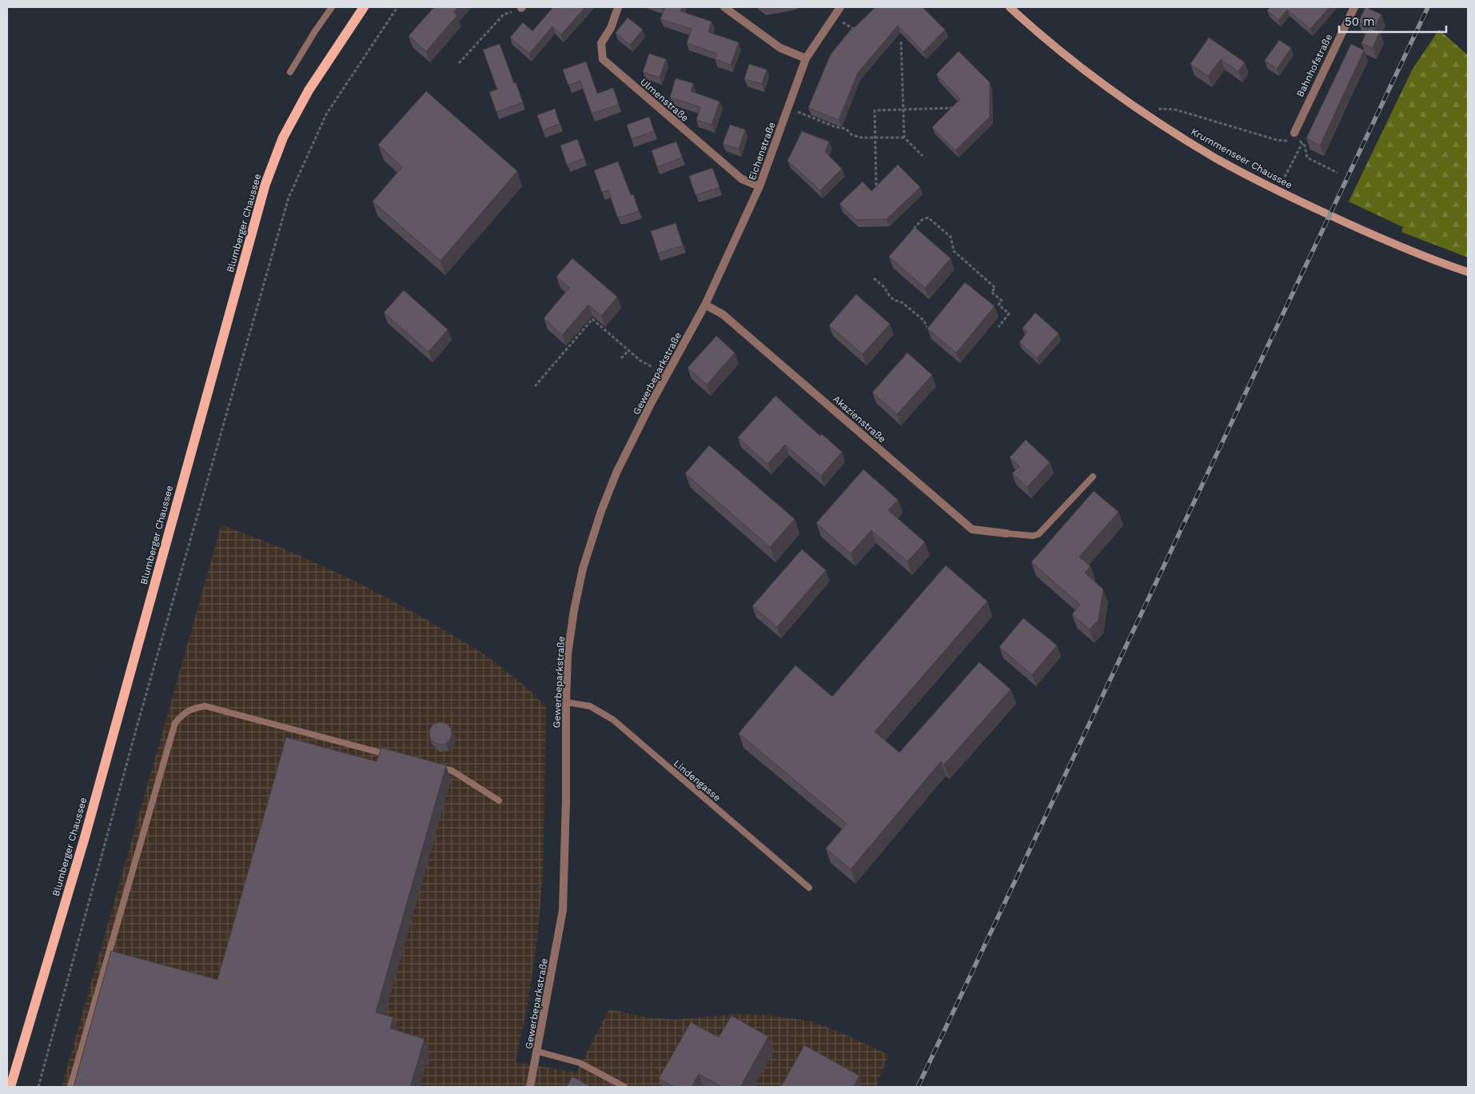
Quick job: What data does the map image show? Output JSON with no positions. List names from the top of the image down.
{
  "streets": {
    "main road": ["Krummenseer Chaussee", "Blumberger Chaussee"],
    "street": [
      "Bahnhofstraße",
      "Ulmenstraße",
      "Eichenstraße",
      "Gewerbeparkstraße",
      "Akazienstraße"
    ],
    "lane": ["Lindengasse"]
  },
  "crossings": [
    ["Ulmenstraße", "Eichenstraße"],
    ["Eichenstraße", "Gewerbeparkstraße"],
    ["Eichenstraße", "Akazienstraße"],
    ["Gewerbeparkstraße", "Akazienstraße"],
    ["Gewerbeparkstraße", "Lindengasse"]
  ],
  "scale_bar": "50 m"
}
